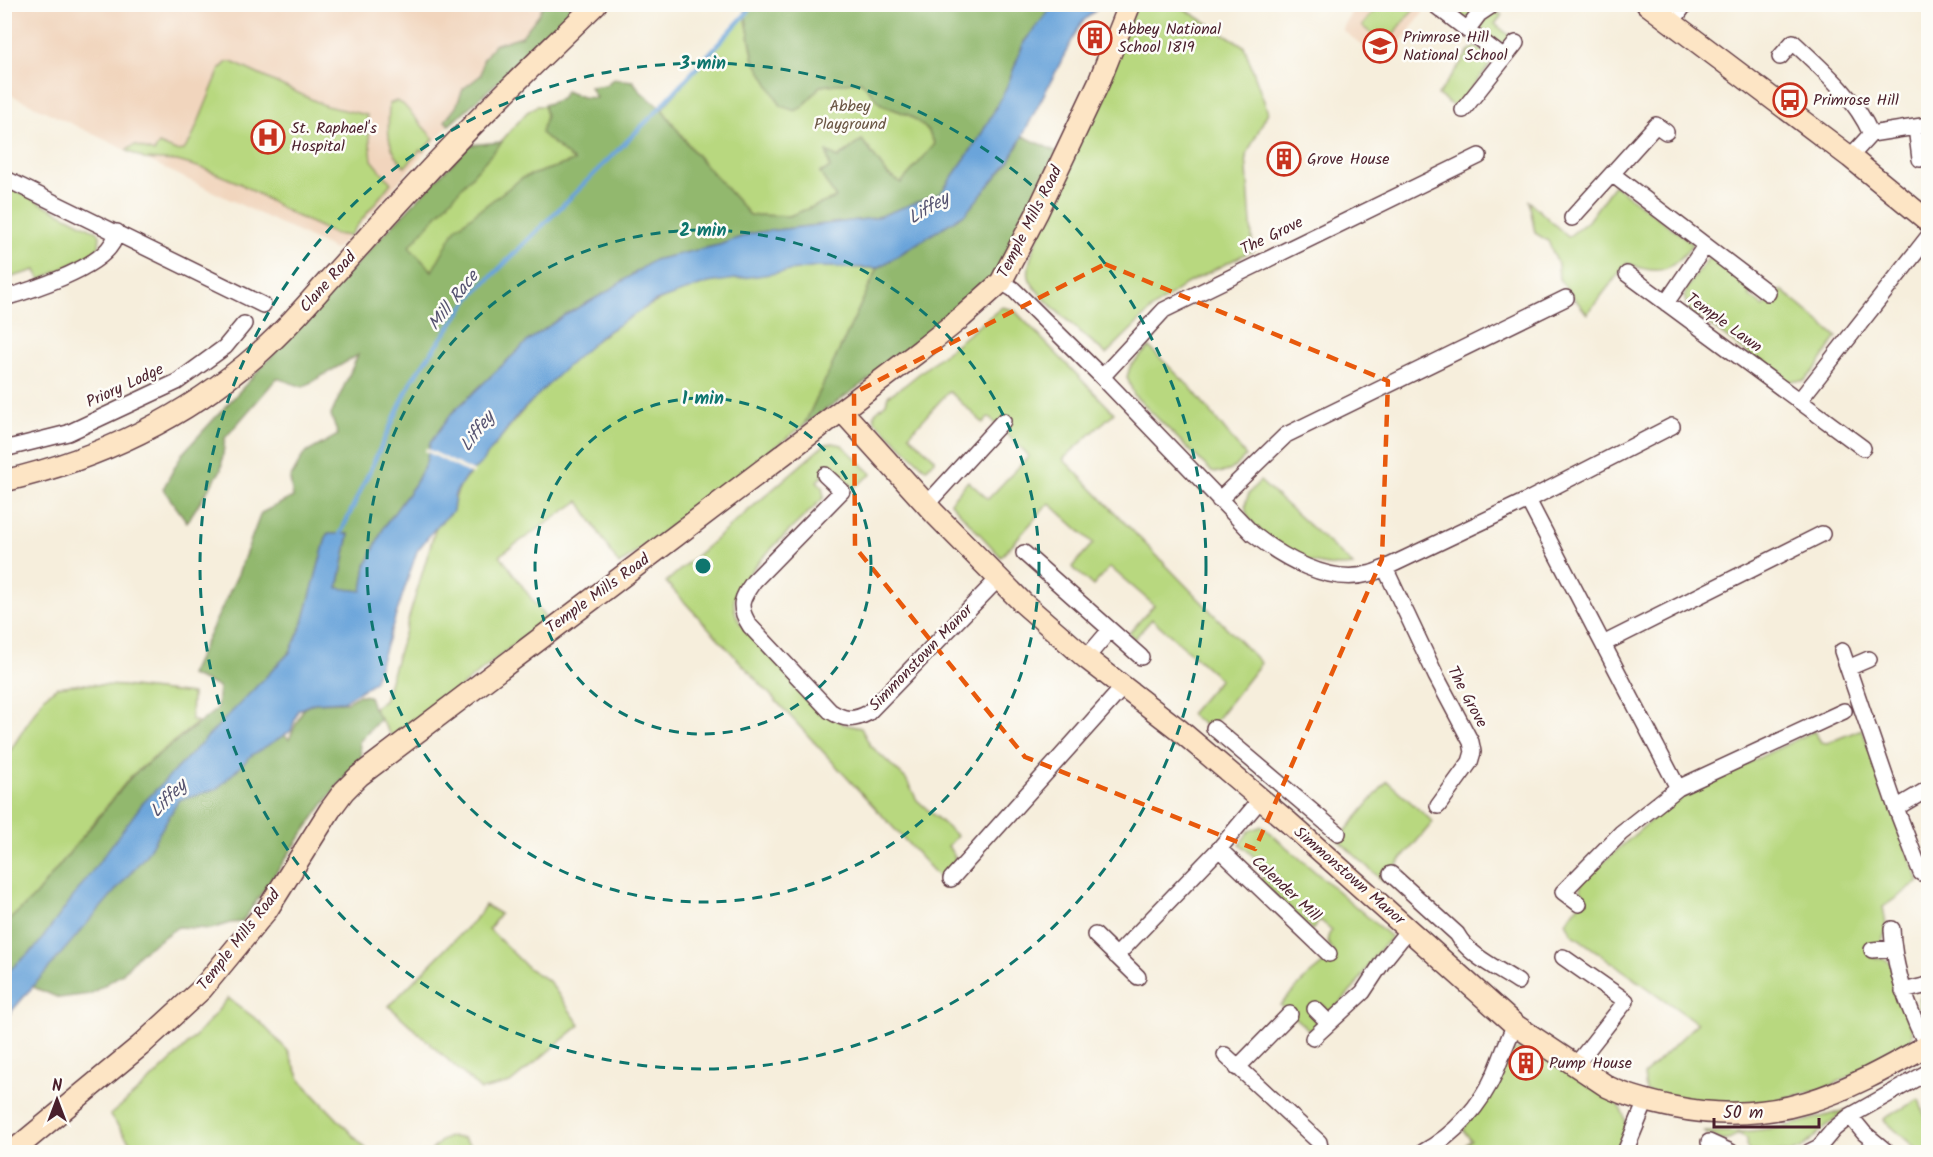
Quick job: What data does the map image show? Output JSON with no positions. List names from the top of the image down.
{
  "streets": {
    "street": [
      "Temple Mills Road",
      "The Grove",
      "Clane Road",
      "Temple Lawn",
      "Priory Lodge",
      "Simmonstown Manor",
      "Calender Mill"
    ]
  },
  "crossings": [
    ["Temple Mills Road", "Simmonstown Manor"]
  ],
  "water": ["Liffey", "Mill Race"],
  "parks": ["Abbey Playground"],
  "places": {
    "building": ["Abbey National School 1819", "Grove House", "Pump House"],
    "school or university": ["Primrose Hill National School"],
    "bus stop": ["Primrose Hill"],
    "hospital": ["St. Raphael's Hospital"]
  },
  "scale_bar": "50 m",
  "north": "top",
  "rings": ["3 min", "2 min", "1 min"]
}
